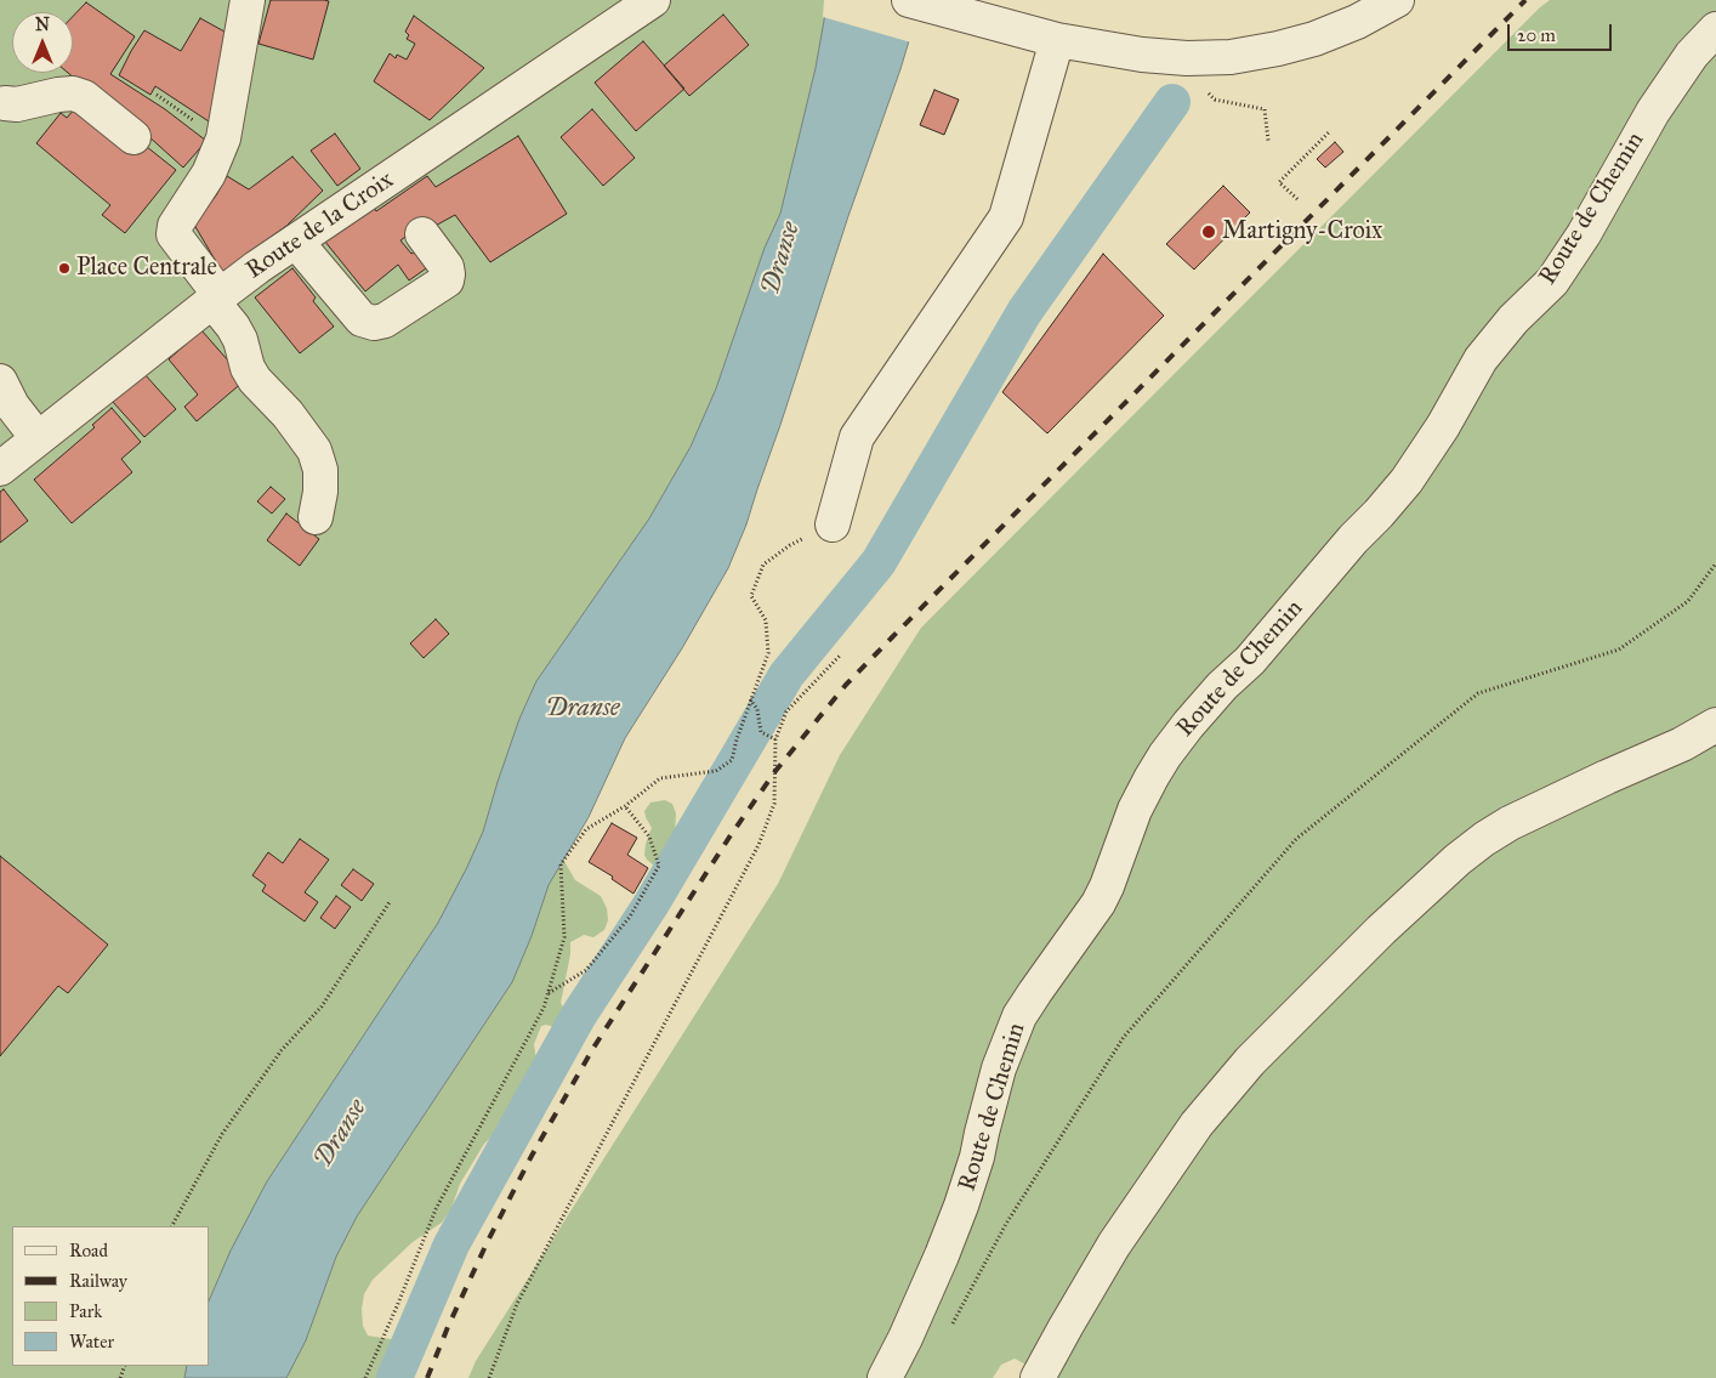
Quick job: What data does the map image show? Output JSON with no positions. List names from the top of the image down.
{
  "streets": {
    "street": ["Route de Chemin", "Route de la Croix"]
  },
  "water": ["Dranse"],
  "places": ["Martigny-Croix", "Place Centrale"],
  "legend": [
    "Road",
    "Railway",
    "Park",
    "Water"
  ],
  "scale_bar": "20 m",
  "north": "top"
}
